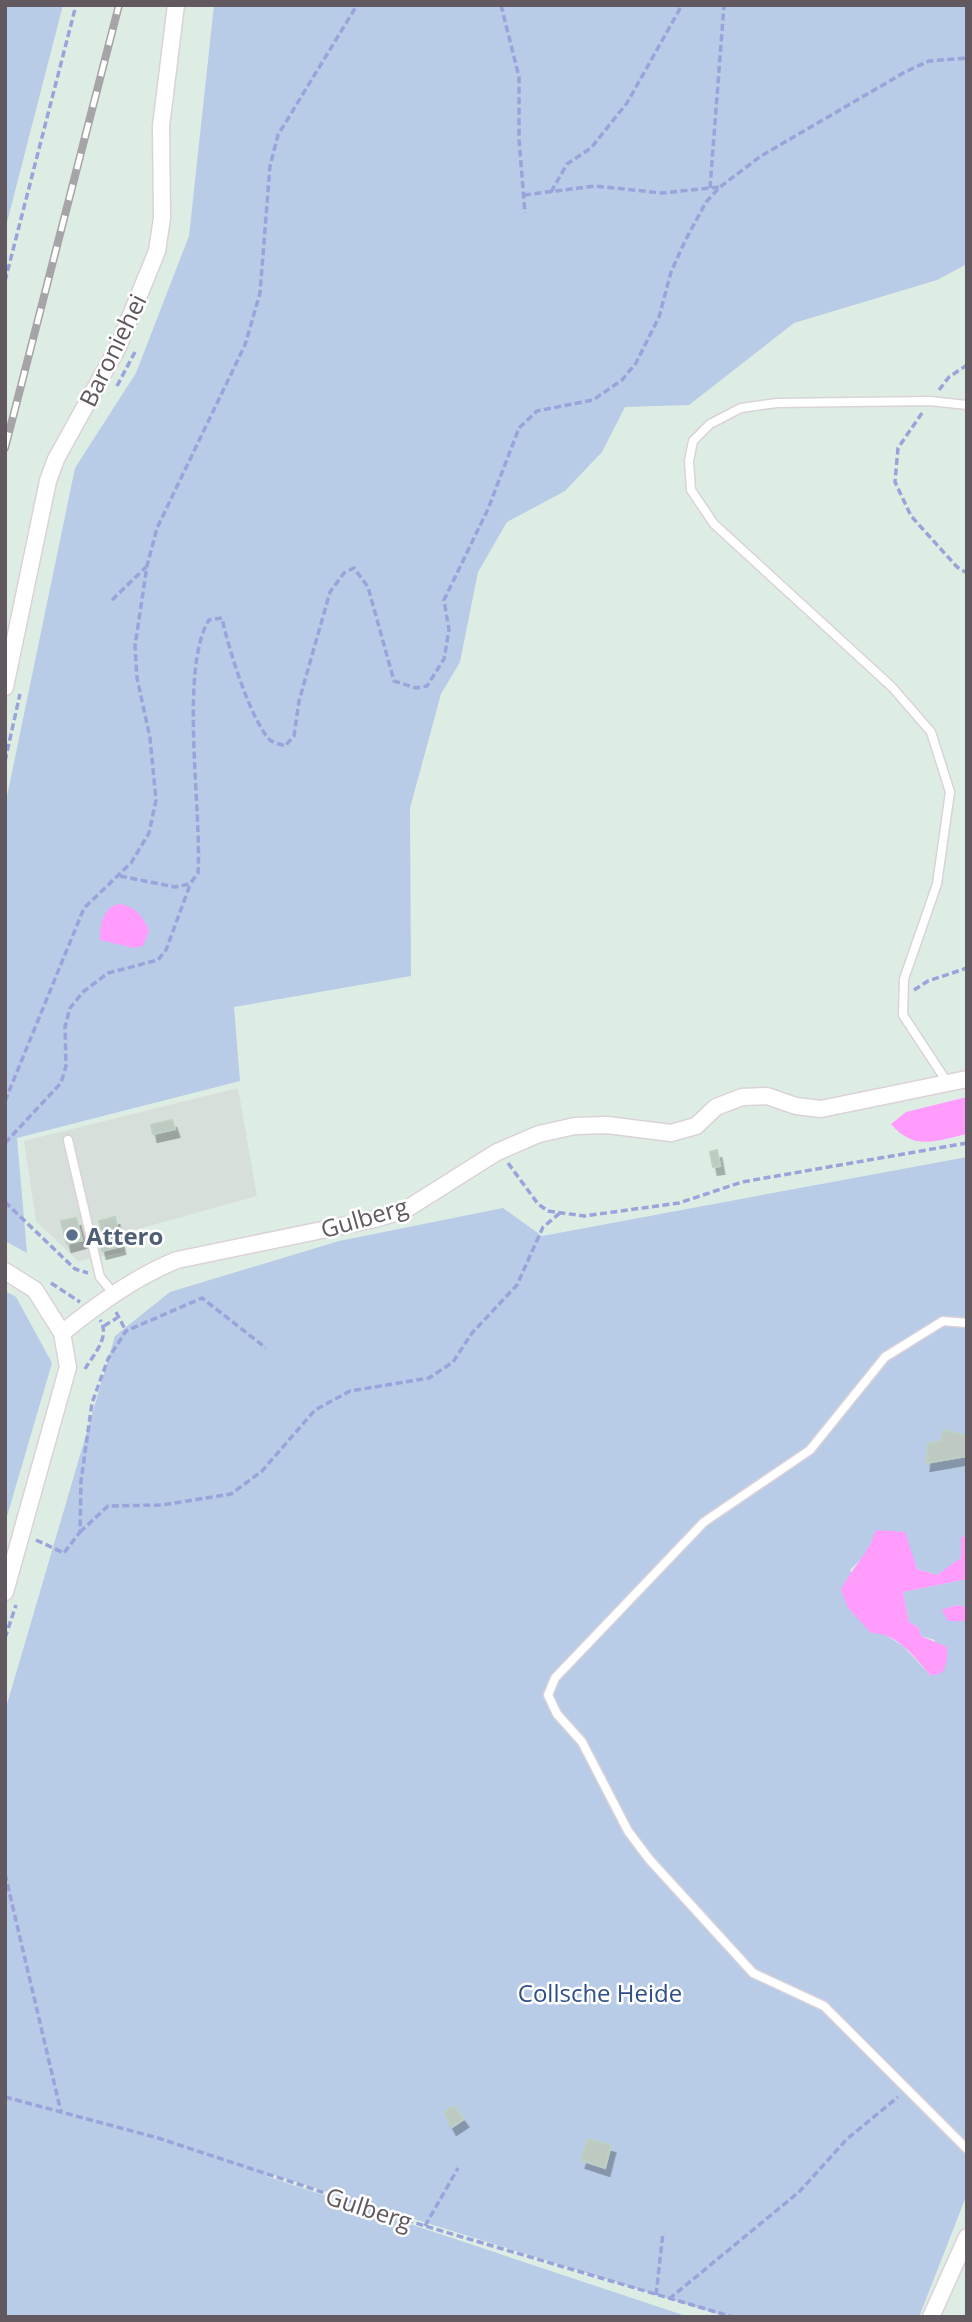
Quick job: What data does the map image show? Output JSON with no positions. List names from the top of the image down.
{
  "streets": {
    "street": ["Baroniehei", "Gulberg"]
  },
  "parks": ["Collsche Heide"],
  "places": ["Attero"]
}
